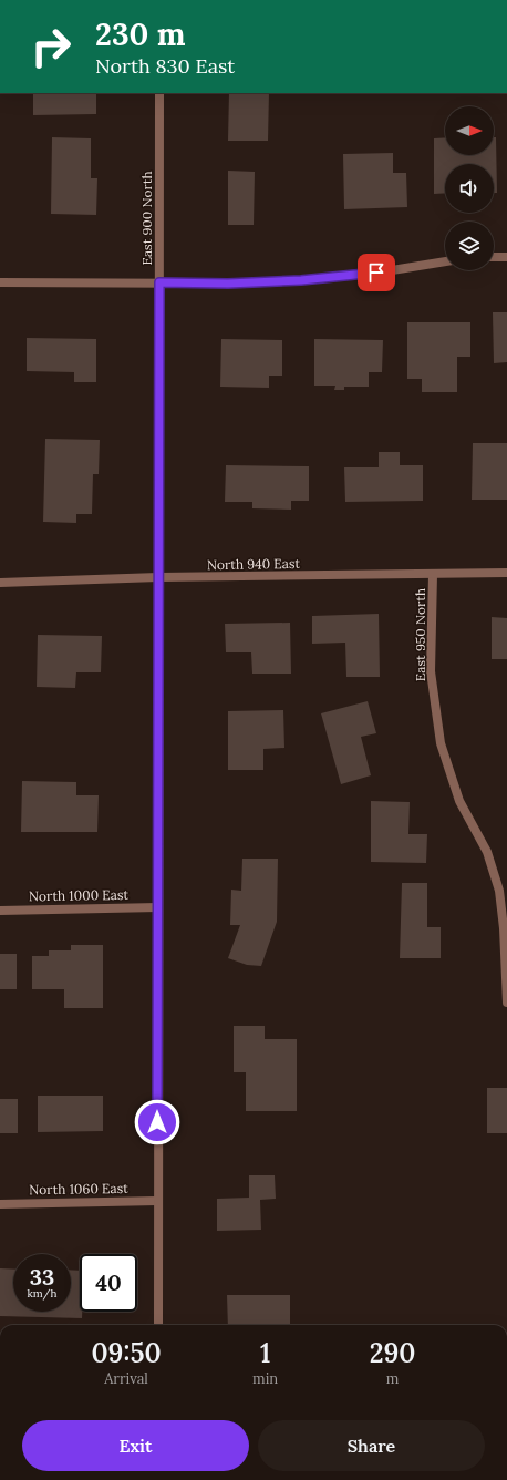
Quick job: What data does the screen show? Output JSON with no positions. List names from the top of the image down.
{
  "streets": {
    "street": [
      "East 900 North",
      "North 940 East",
      "East 950 North",
      "North 1000 East",
      "North 1060 East"
    ]
  },
  "crossings": [
    ["East 900 North", "North 940 East"],
    ["East 900 North", "North 1000 East"],
    ["East 900 North", "North 1060 East"],
    ["North 940 East", "East 950 North"]
  ],
  "north": "right",
  "page": {
    "turn": ["230 m", "North 830 East"],
    "speed": "33 km/h",
    "limit": "40",
    "eta": [
      "09:50",
      "Arrival",
      "1",
      "min",
      "290",
      "m"
    ],
    "buttons": ["Exit", "Share"]
  }
}
